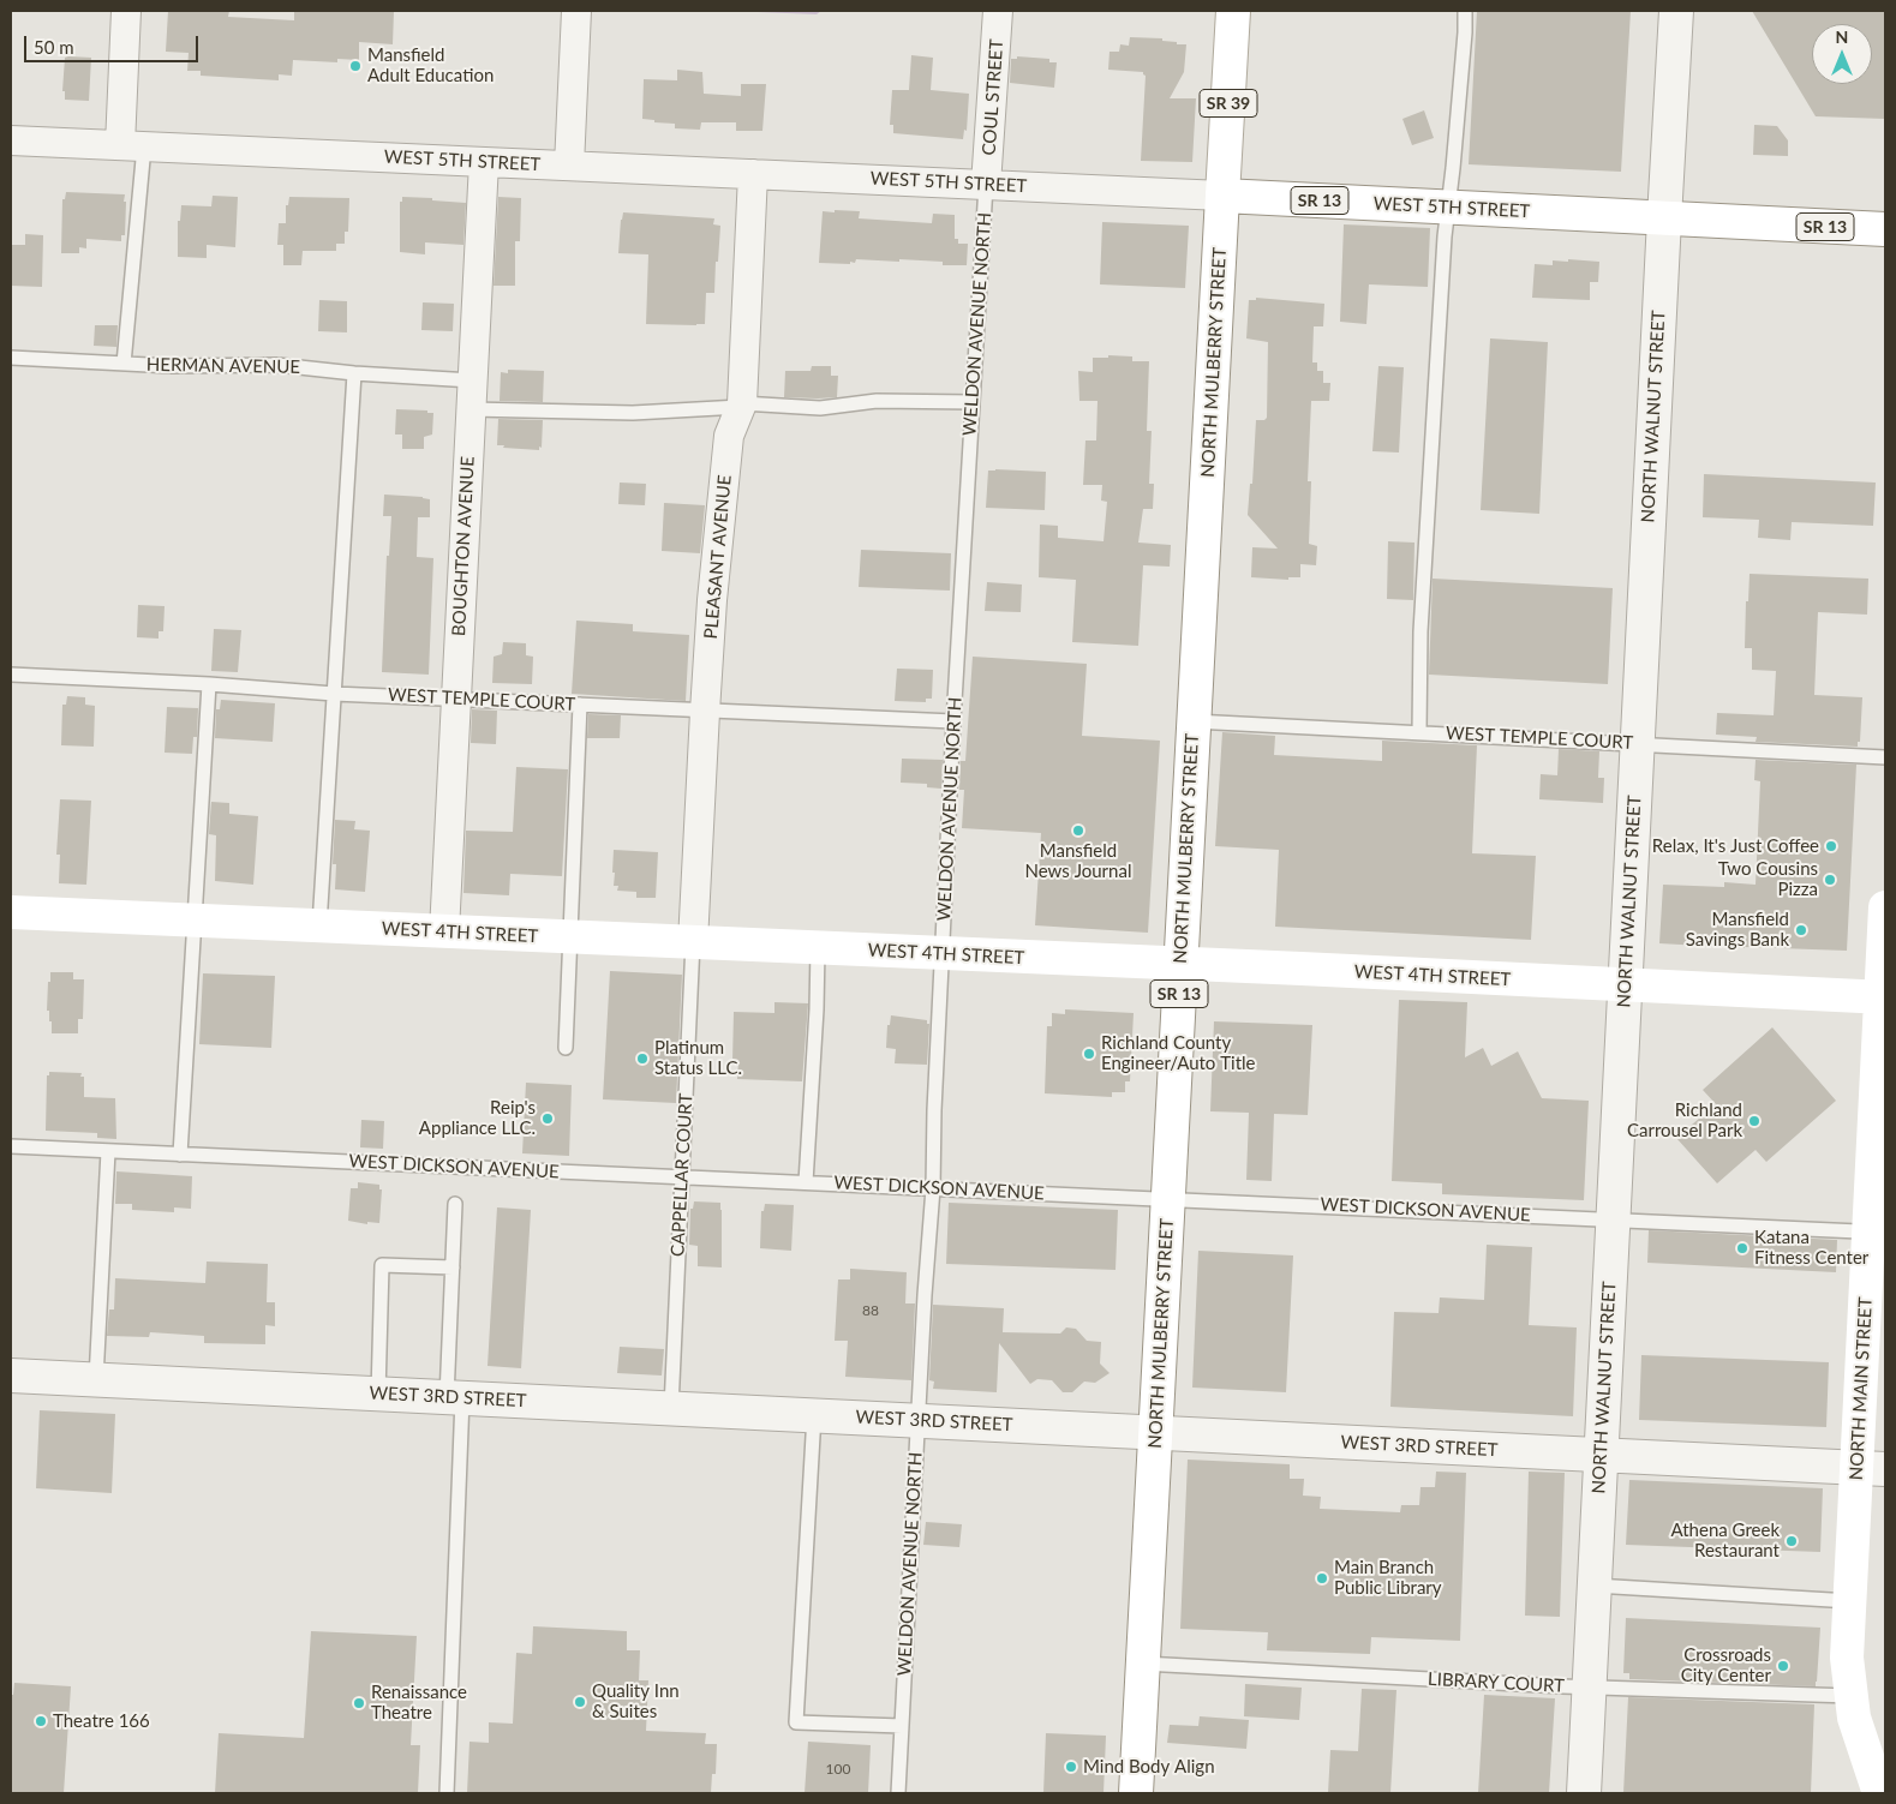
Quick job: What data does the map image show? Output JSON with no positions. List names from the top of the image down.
{
  "streets": {
    "main road": [
      "SR 39",
      "WEST 5TH STREET",
      "SR 13",
      "NORTH MULBERRY STREET",
      "WEST 4TH STREET",
      "NORTH MAIN STREET"
    ],
    "street": [
      "COUL STREET",
      "NORTH WALNUT STREET",
      "BOUGHTON AVENUE",
      "PLEASANT AVENUE",
      "WEST 3RD STREET"
    ],
    "lane": [
      "WELDON AVENUE NORTH",
      "HERMAN AVENUE",
      "WEST TEMPLE COURT",
      "WEST DICKSON AVENUE",
      "CAPPELLAR COURT",
      "LIBRARY COURT"
    ]
  },
  "crossings": [
    ["COUL STREET", "WEST 5TH STREET"],
    ["COUL STREET", "WELDON AVENUE NORTH"],
    ["WEST 5TH STREET", "WELDON AVENUE NORTH"],
    ["WEST 5TH STREET", "NORTH MULBERRY STREET"],
    ["WEST 5TH STREET", "NORTH WALNUT STREET"],
    ["WEST 5TH STREET", "BOUGHTON AVENUE"],
    ["WEST 5TH STREET", "PLEASANT AVENUE"],
    ["WELDON AVENUE NORTH", "WEST TEMPLE COURT"],
    ["WELDON AVENUE NORTH", "WEST 4TH STREET"],
    ["WELDON AVENUE NORTH", "WEST DICKSON AVENUE"],
    ["WELDON AVENUE NORTH", "WEST 3RD STREET"],
    ["NORTH MULBERRY STREET", "WEST TEMPLE COURT"],
    ["NORTH MULBERRY STREET", "WEST 4TH STREET"],
    ["NORTH MULBERRY STREET", "WEST DICKSON AVENUE"],
    ["NORTH MULBERRY STREET", "WEST 3RD STREET"],
    ["NORTH MULBERRY STREET", "LIBRARY COURT"],
    ["HERMAN AVENUE", "BOUGHTON AVENUE"],
    ["NORTH WALNUT STREET", "WEST TEMPLE COURT"],
    ["NORTH WALNUT STREET", "WEST 4TH STREET"],
    ["NORTH WALNUT STREET", "WEST DICKSON AVENUE"],
    ["NORTH WALNUT STREET", "WEST 3RD STREET"],
    ["NORTH WALNUT STREET", "LIBRARY COURT"],
    ["BOUGHTON AVENUE", "WEST TEMPLE COURT"],
    ["BOUGHTON AVENUE", "WEST 4TH STREET"],
    ["PLEASANT AVENUE", "WEST TEMPLE COURT"],
    ["PLEASANT AVENUE", "WEST 4TH STREET"],
    ["PLEASANT AVENUE", "CAPPELLAR COURT"],
    ["WEST 4TH STREET", "CAPPELLAR COURT"],
    ["WEST 4TH STREET", "NORTH MAIN STREET"],
    ["WEST DICKSON AVENUE", "CAPPELLAR COURT"],
    ["WEST DICKSON AVENUE", "NORTH MAIN STREET"],
    ["CAPPELLAR COURT", "WEST 3RD STREET"],
    ["NORTH MAIN STREET", "WEST 3RD STREET"],
    ["NORTH MAIN STREET", "LIBRARY COURT"]
  ],
  "places": [
    "Mansfield Adult Education",
    "Mansfield News Journal",
    "Relax, It's Just Coffee",
    "Two Cousins Pizza",
    "Mansfield Savings Bank",
    "Richland County Engineer/Auto Title",
    "Platinum Status LLC.",
    "Reip's Appliance LLC.",
    "Richland Carrousel Park",
    "Katana Fitness Center",
    "Athena Greek Restaurant",
    "Main Branch Public Library",
    "Crossroads City Center",
    "Quality Inn & Suites",
    "Renaissance Theatre",
    "Theatre 166",
    "Mind Body Align"
  ],
  "house_numbers": ["88", "100"],
  "scale_bar": "50 m",
  "north": "top"
}
